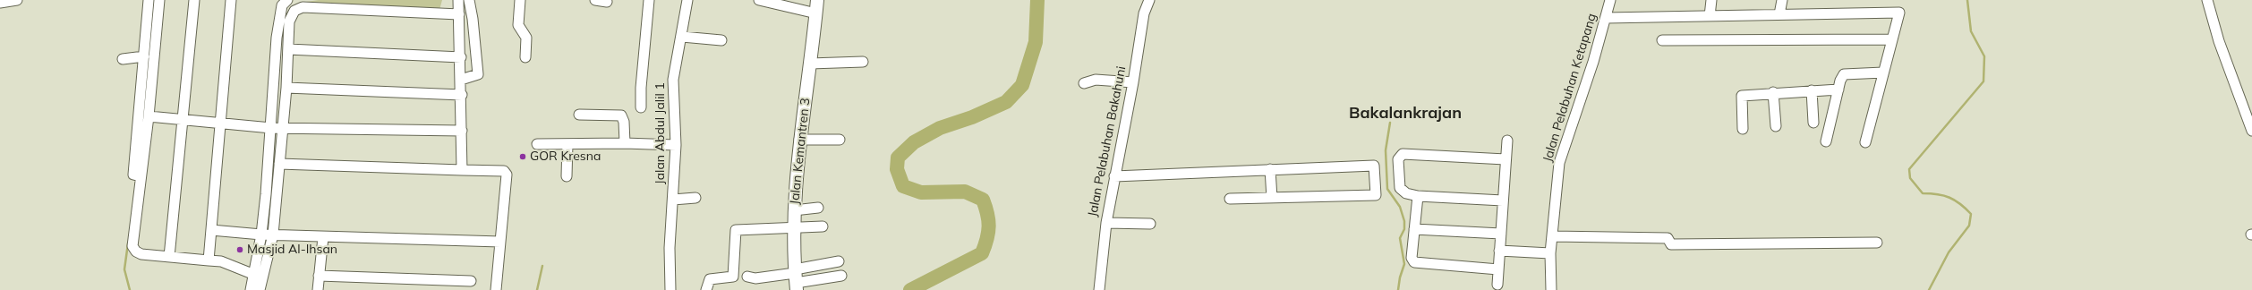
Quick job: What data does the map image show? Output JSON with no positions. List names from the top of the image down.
{
  "streets": {
    "street": [
      "Jalan Pelabuhan Ketapang",
      "Jalan Abdul Jalil 1",
      "Jalan Pelabuhan Bakahuni",
      "Jalan Kemantren 3"
    ]
  },
  "districts": ["Bakalankrajan"],
  "places": ["GOR Kresna", "Masjid Al-Ihsan"]
}
